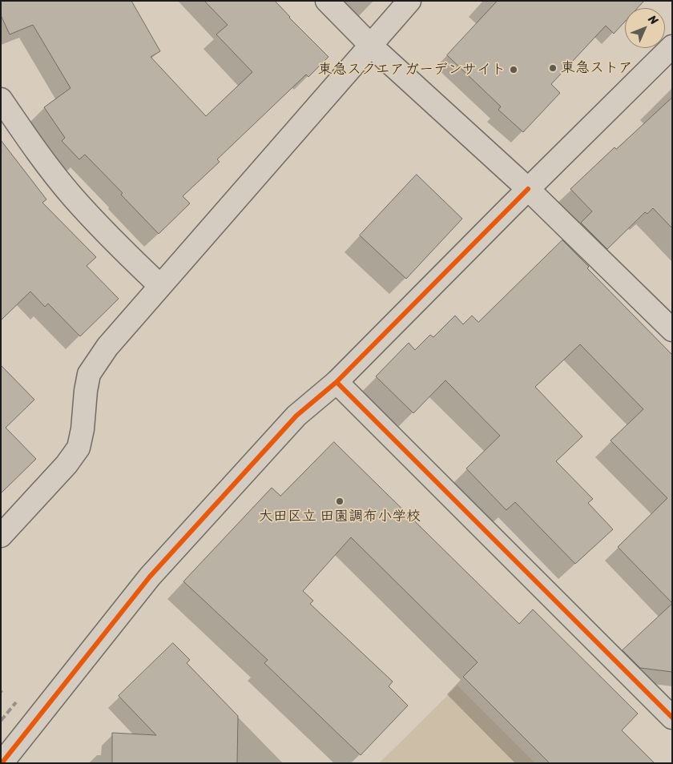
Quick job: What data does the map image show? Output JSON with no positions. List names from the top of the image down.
{
  "places": ["東急ストア", "東急スクエアガーデンサイト", "大田区立 田園調布小学校"],
  "north": "top right"
}
